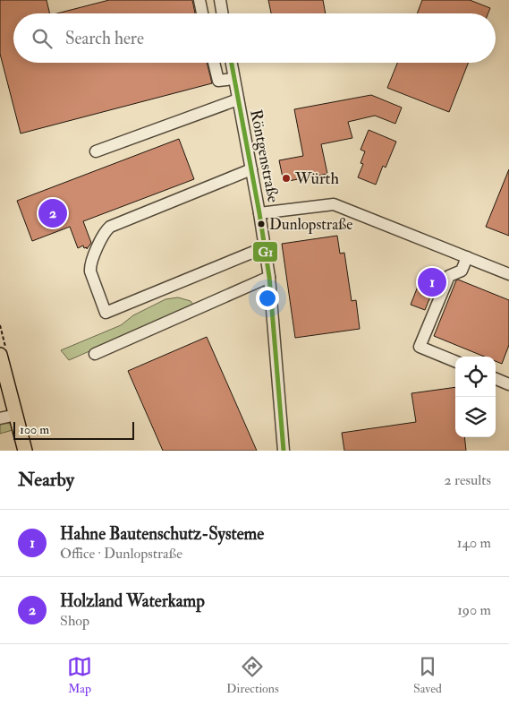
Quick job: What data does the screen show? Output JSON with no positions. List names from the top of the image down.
{
  "streets": {
    "street": ["Röntgenstraße"]
  },
  "places": ["Würth", "Dunlopstraße"],
  "lines": ["transit line G1"],
  "scale_bar": "100 m",
  "page": {
    "search": "Search here",
    "pins": ["2", "1"],
    "scale": "100 m",
    "heading": ["Nearby", "2 results"],
    "list": [
      {
        "mark": "1",
        "name": "Hahne Bautenschutz-Systeme",
        "note": "Office · Dunlopstraße",
        "value": "140 m"
      },
      {
        "mark": "2",
        "name": "Holzland Waterkamp",
        "note": "Shop",
        "value": "190 m"
      }
    ],
    "nav": ["Map", "Directions", "Saved"]
  }
}
